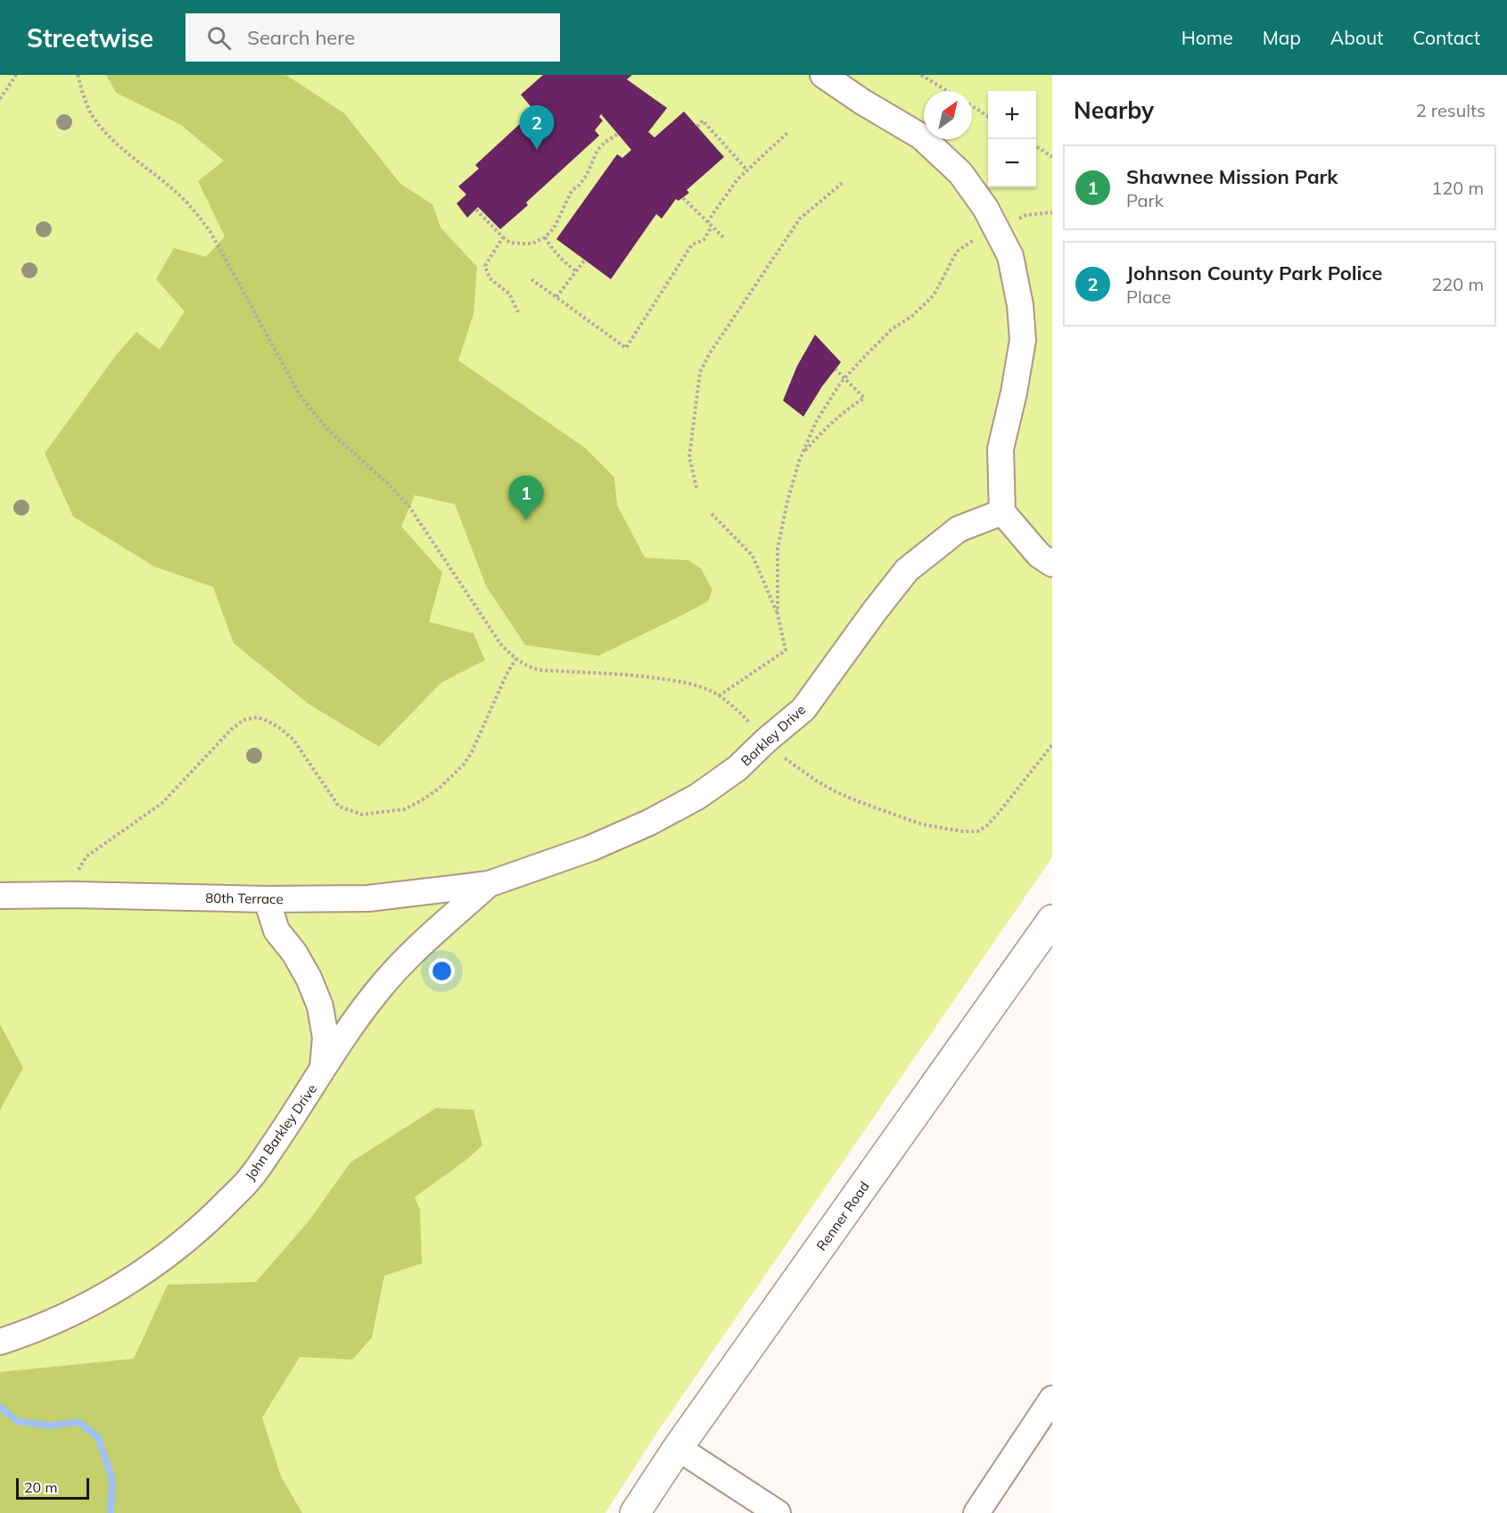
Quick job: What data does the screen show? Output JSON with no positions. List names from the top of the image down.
{
  "streets": {
    "main road": ["Renner Road"],
    "street": ["Barkley Drive", "80th Terrace", "John Barkley Drive"]
  },
  "crossings": [
    ["Barkley Drive", "80th Terrace"],
    ["Barkley Drive", "John Barkley Drive"],
    ["80th Terrace", "John Barkley Drive"]
  ],
  "scale_bar": "20 m",
  "north": "top right",
  "page": {
    "header": "Streetwise",
    "search": "Search here",
    "nav": [
      "Home",
      "Map",
      "About",
      "Contact"
    ],
    "heading": ["Nearby", "2 results"],
    "map_buttons": ["+", "−"],
    "pins": ["2", "1"],
    "list": [
      {
        "mark": "1",
        "name": "Shawnee Mission Park",
        "note": "Park",
        "value": "120 m"
      },
      {
        "mark": "2",
        "name": "Johnson County Park Police",
        "note": "Place",
        "value": "220 m"
      }
    ],
    "scale": "20 m"
  }
}
